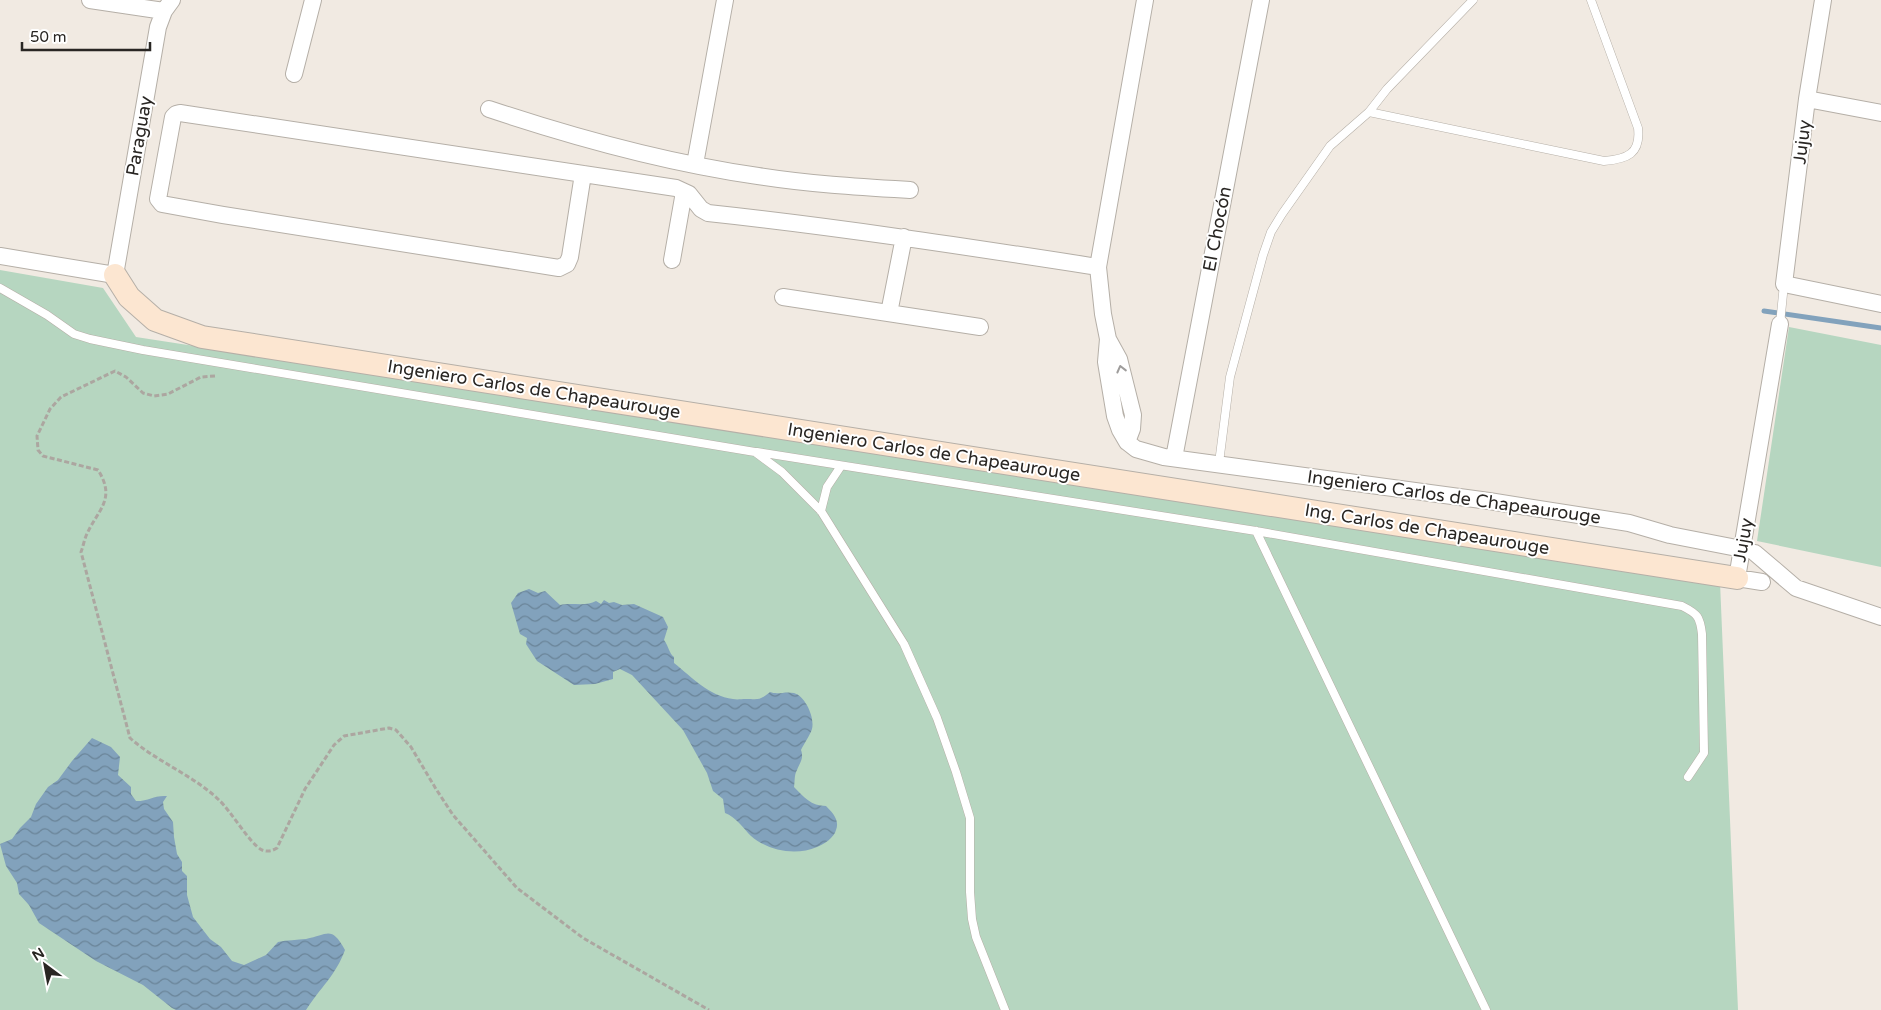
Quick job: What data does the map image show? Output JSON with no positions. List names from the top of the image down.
{
  "streets": {
    "street": [
      "Paraguay",
      "Jujuy",
      "El Chocón",
      "Ingeniero Carlos de Chapeaurouge",
      "Ing. Carlos de Chapeaurouge"
    ]
  },
  "crossings": [
    ["Paraguay", "Ingeniero Carlos de Chapeaurouge"],
    ["Jujuy", "Ingeniero Carlos de Chapeaurouge"],
    ["Jujuy", "Ing. Carlos de Chapeaurouge"],
    ["El Chocón", "Ingeniero Carlos de Chapeaurouge"],
    ["Ingeniero Carlos de Chapeaurouge", "Ing. Carlos de Chapeaurouge"]
  ],
  "scale_bar": "50 m",
  "north": "top left"
}
